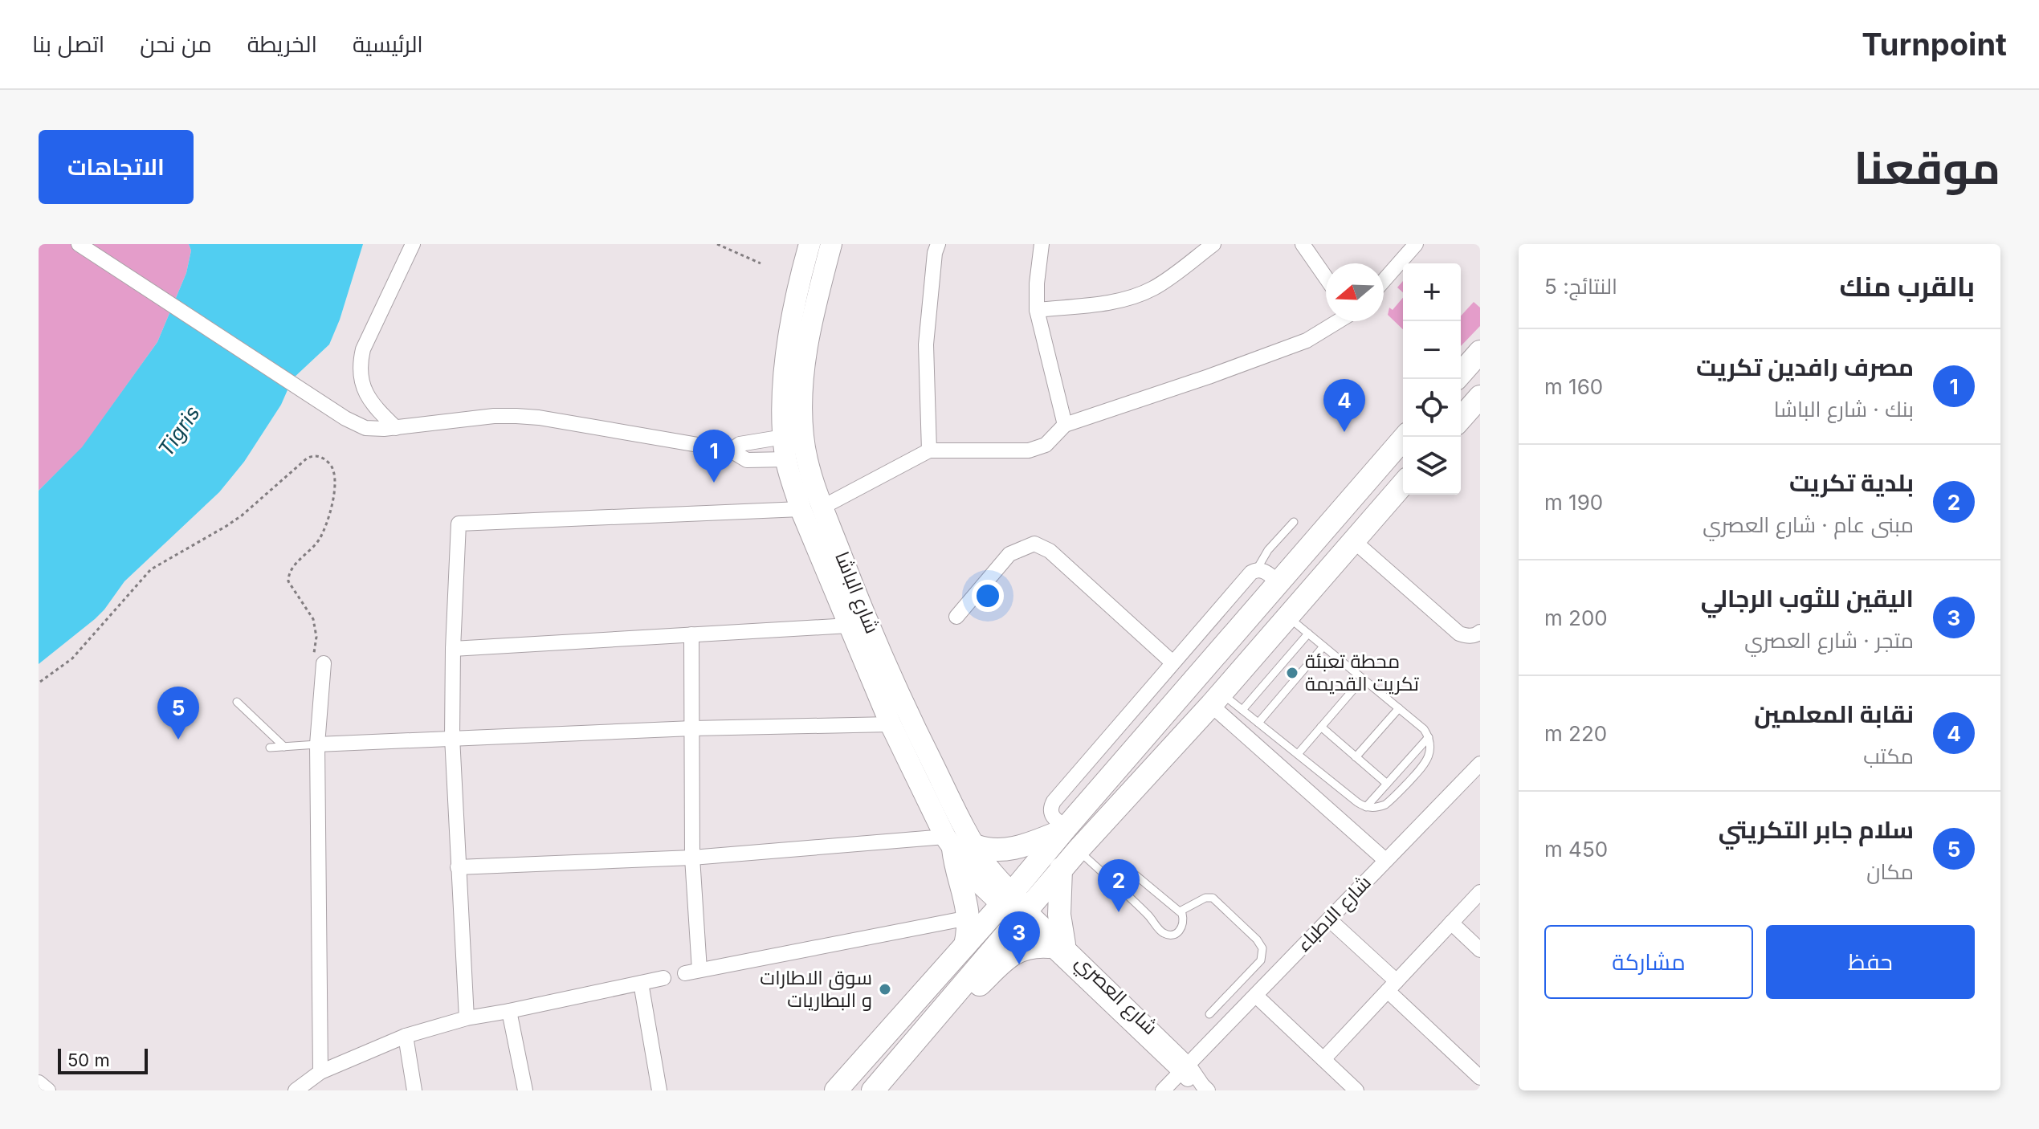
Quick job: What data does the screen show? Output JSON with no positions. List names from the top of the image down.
{
  "streets": {
    "main road": ["شارع الباشا"],
    "street": ["شارع الاطباء", "شارع العصري"]
  },
  "crossings": [
    ["شارع الاطباء", "شارع العصري"]
  ],
  "water": ["Tigris"],
  "places": ["محطة تعبئة تكريت القديمة", "سوق الاطارات و البطاريات"],
  "scale_bar": "50 m",
  "north": "left",
  "page": {
    "header": "Turnpoint",
    "nav": [
      "الرئيسية",
      "الخريطة",
      "من نحن",
      "اتصل بنا"
    ],
    "title": "موقعنا",
    "buttons": [
      "الاتجاهات",
      ["حفظ", "مشاركة"]
    ],
    "heading": ["بالقرب منك", "النتائج: 5"],
    "map_buttons": ["+", "−"],
    "list": [
      {
        "mark": "1",
        "name": "مصرف رافدين تكريت",
        "note": "بنك · شارع الباشا",
        "value": "160 m"
      },
      {
        "mark": "2",
        "name": "بلدية تكريت",
        "note": "مبنى عام · شارع العصري",
        "value": "190 m"
      },
      {
        "mark": "3",
        "name": "اليقين للثوب الرجالي",
        "note": "متجر · شارع العصري",
        "value": "200 m"
      },
      {
        "mark": "4",
        "name": "نقابة المعلمين",
        "note": "مكتب",
        "value": "220 m"
      },
      {
        "mark": "5",
        "name": "سلام جابر التكريتي",
        "note": "مكان",
        "value": "450 m"
      }
    ],
    "pins": [
      "4",
      "1",
      "5",
      "2",
      "3"
    ],
    "scale": "50 m"
  }
}
